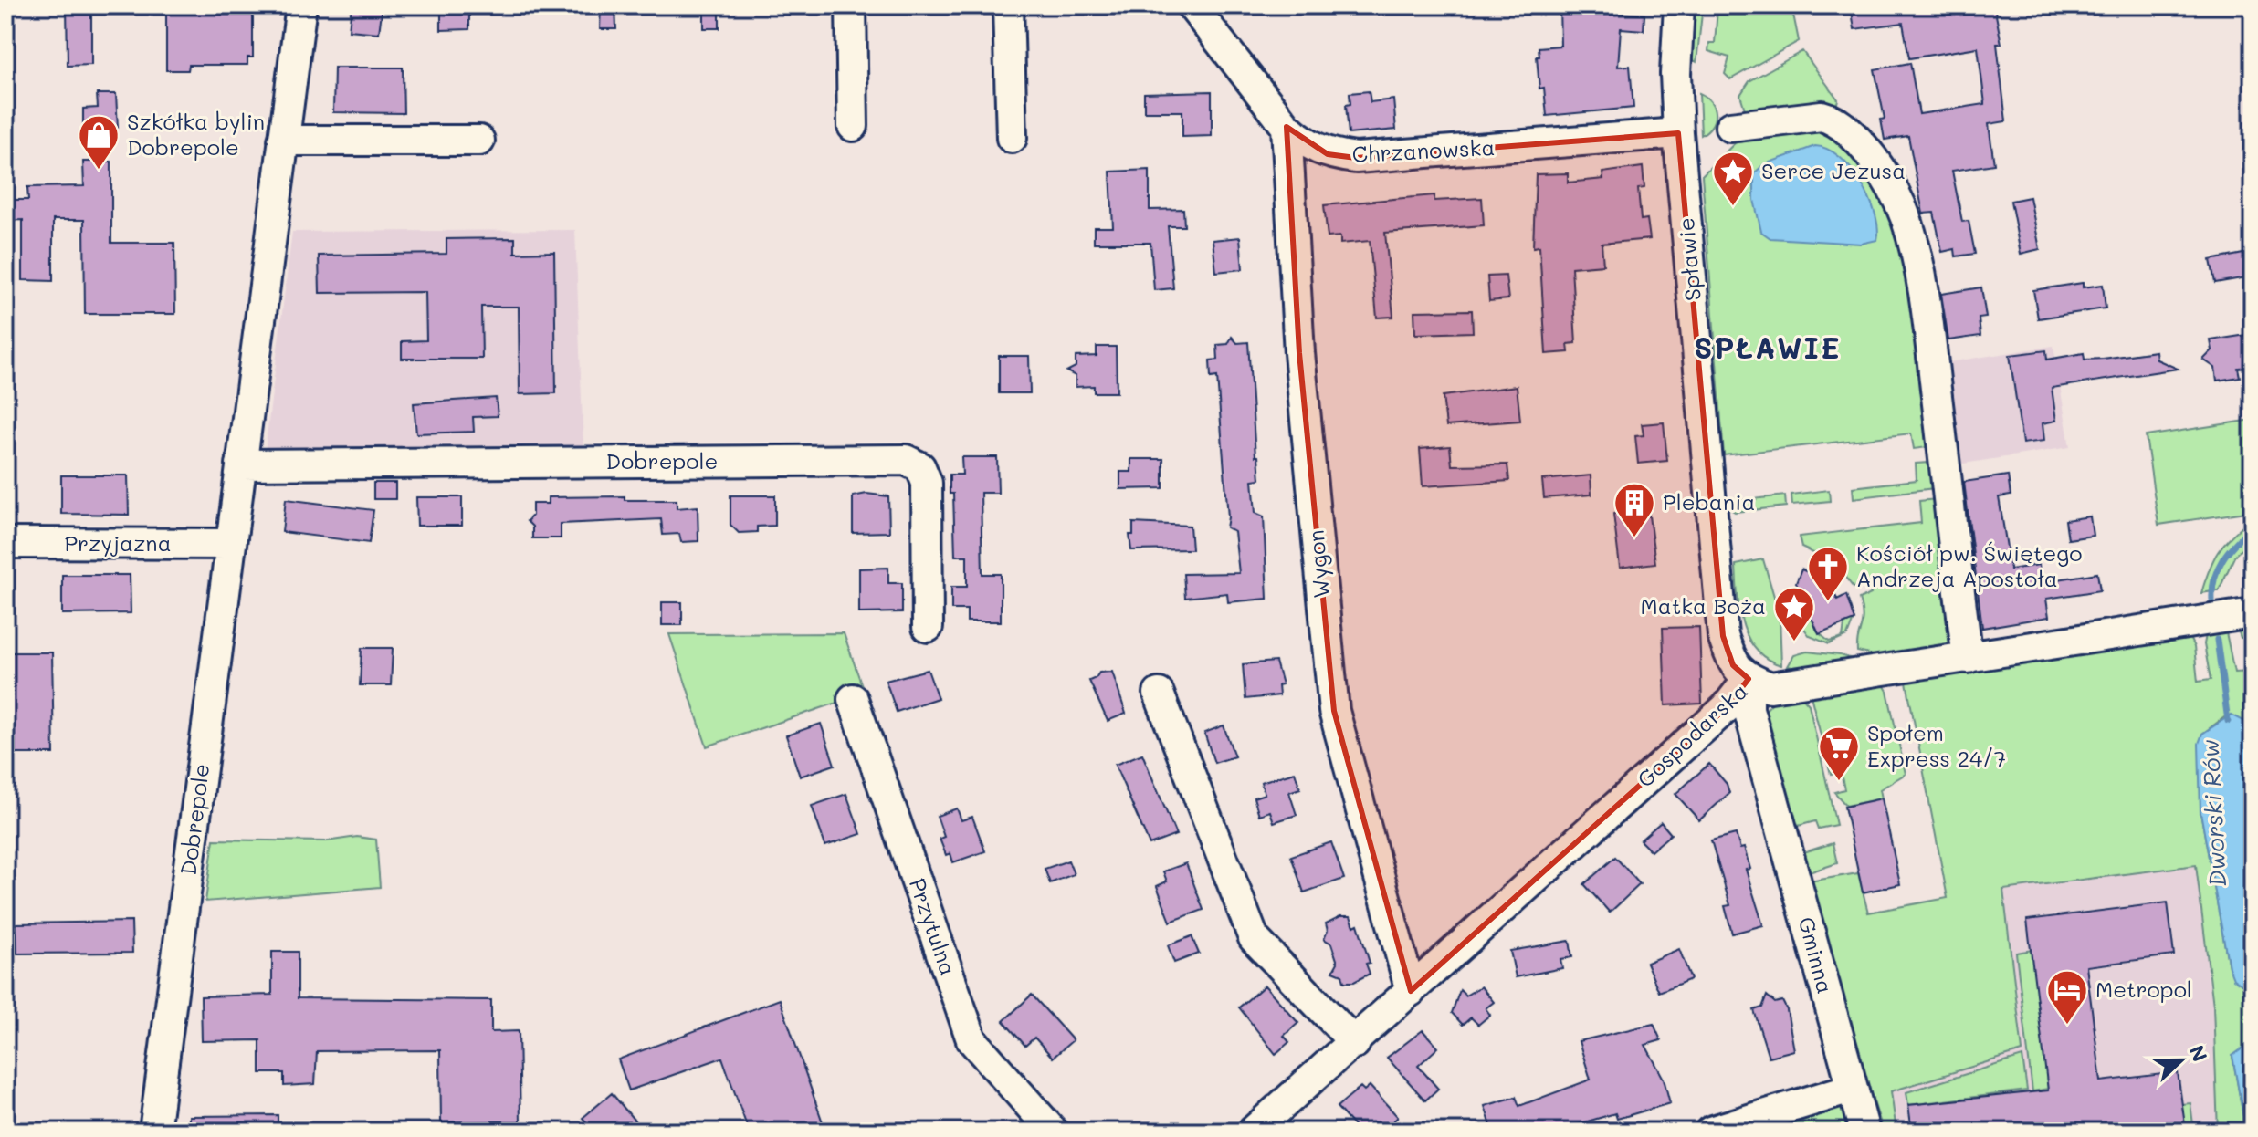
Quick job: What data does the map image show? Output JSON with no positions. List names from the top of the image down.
{
  "streets": {
    "street": [
      "Chrzanowska",
      "Spławie",
      "Dobrepole",
      "Przyjazna",
      "Wygon",
      "Gospodarska",
      "Przytulna",
      "Gminna"
    ]
  },
  "crossings": [
    ["Chrzanowska", "Spławie"],
    ["Chrzanowska", "Wygon"],
    ["Spławie", "Gospodarska"],
    ["Spławie", "Gminna"],
    ["Dobrepole", "Przyjazna"],
    ["Wygon", "Gospodarska"],
    ["Gospodarska", "Gminna"]
  ],
  "districts": ["SPŁAWIE"],
  "water": ["Dworski Rów"],
  "places": {
    "shop": ["Szkółka bylin Dobrepole"],
    "place": ["Serce Jezusa", "Matka Boża"],
    "building": ["Plebania"],
    "church": ["Kościół pw. Świętego Andrzeja Apostoła"],
    "supermarket": ["Społem Express 24/7"],
    "hotel": ["Metropol"]
  },
  "north": "right"
}
